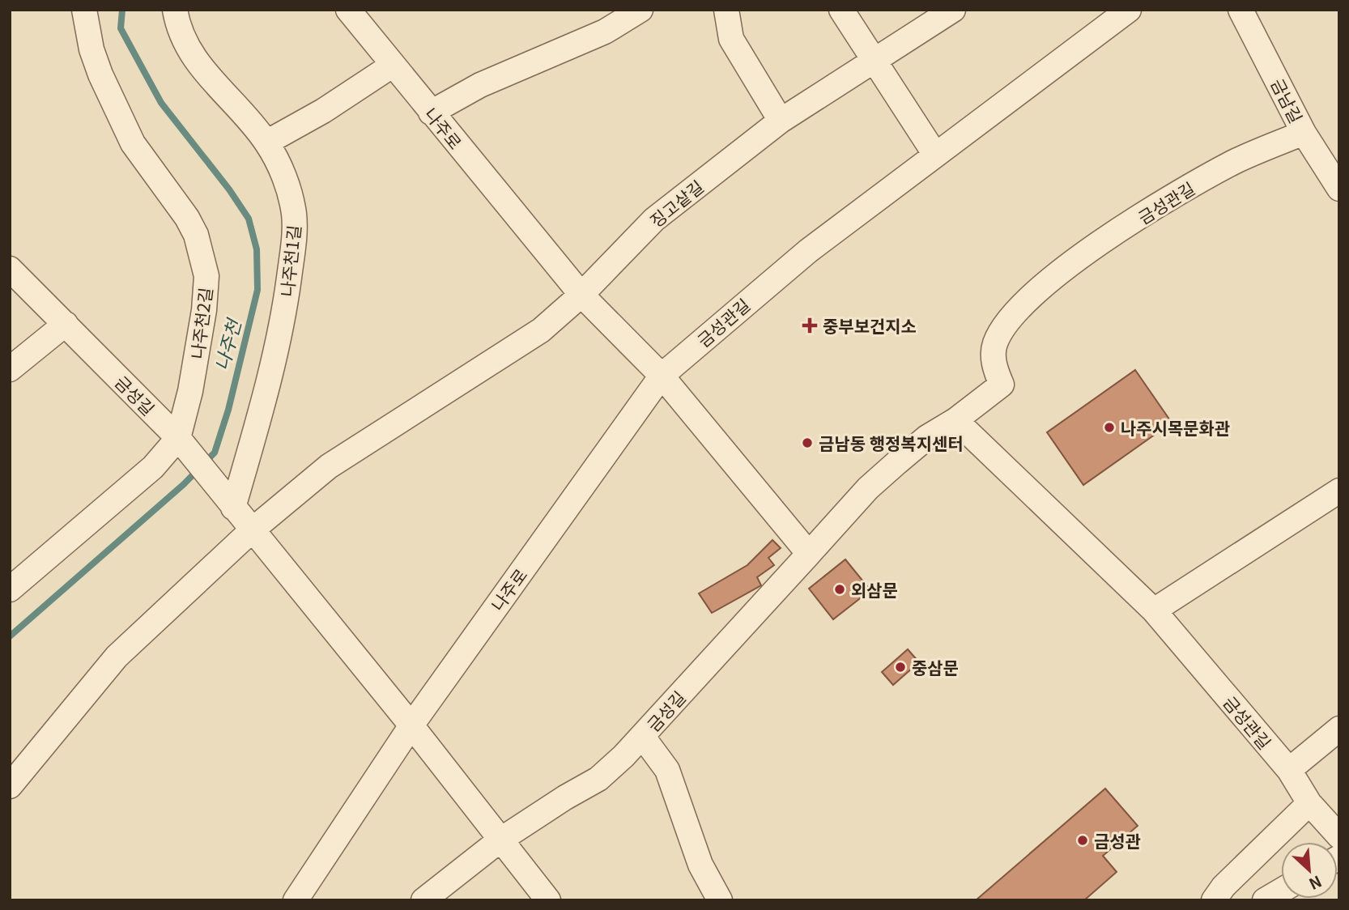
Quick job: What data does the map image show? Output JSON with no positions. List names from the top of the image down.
{
  "streets": {
    "street": [
      "금남길",
      "나주로",
      "금성관길",
      "징고샅길",
      "나주천1길",
      "나주천2길",
      "금성길"
    ]
  },
  "crossings": [
    ["금남길", "금성관길"],
    ["나주로", "금성관길"],
    ["나주로", "징고샅길"],
    ["나주로", "금성길"],
    ["금성관길", "금성길"],
    ["나주천1길", "금성길"],
    ["나주천2길", "금성길"]
  ],
  "water": ["나주천"],
  "places": {
    "health": ["중부보건지소"],
    "other": [
      "나주시목문화관",
      "금남동 행정복지센터",
      "외삼문",
      "중삼문",
      "금성관"
    ]
  },
  "north": "bottom right"
}
